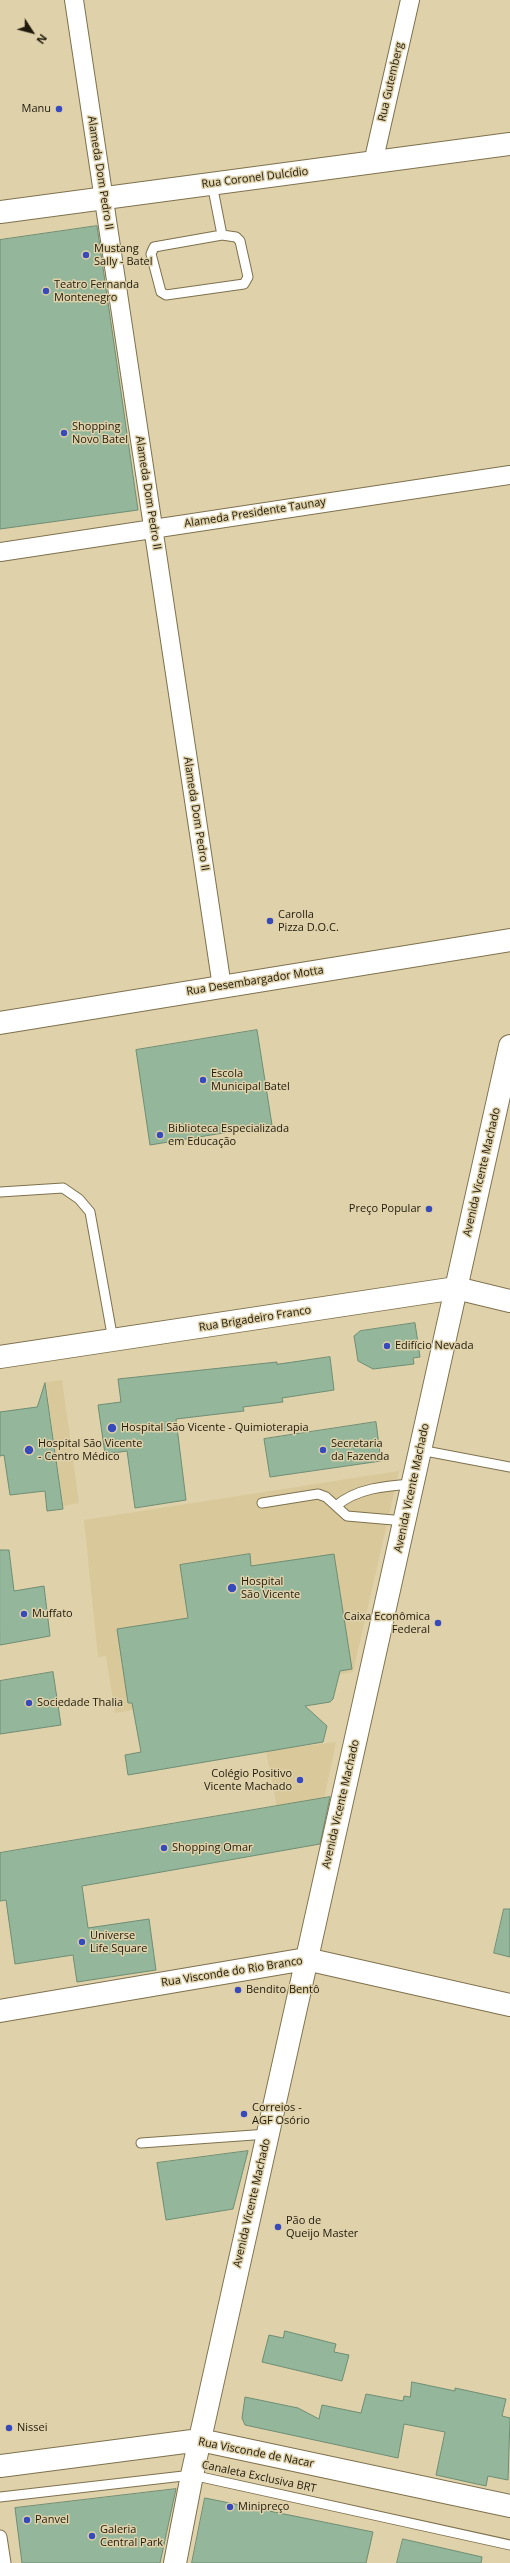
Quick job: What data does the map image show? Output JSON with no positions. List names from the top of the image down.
{
  "streets": {
    "street": [
      "Rua Gutemberg",
      "Alameda Dom Pedro II",
      "Rua Coronel Dulcídio",
      "Alameda Presidente Taunay",
      "Rua Desembargador Motta",
      "Avenida Vicente Machado",
      "Rua Brigadeiro Franco",
      "Rua Visconde do Rio Branco",
      "Rua Visconde de Nacar"
    ],
    "lane": ["Canaleta Exclusiva BRT"]
  },
  "crossings": [
    ["Rua Gutemberg", "Rua Coronel Dulcídio"],
    ["Alameda Dom Pedro II", "Rua Coronel Dulcídio"],
    ["Alameda Dom Pedro II", "Alameda Presidente Taunay"],
    ["Alameda Dom Pedro II", "Rua Desembargador Motta"],
    ["Avenida Vicente Machado", "Rua Brigadeiro Franco"],
    ["Avenida Vicente Machado", "Rua Visconde do Rio Branco"],
    ["Avenida Vicente Machado", "Rua Visconde de Nacar"],
    ["Avenida Vicente Machado", "Canaleta Exclusiva BRT"]
  ],
  "places": [
    "Manu",
    "Mustang Sally - Batel",
    "Teatro Fernanda Montenegro",
    "Shopping Novo Batel",
    "Carolla Pizza D.O.C.",
    "Escola Municipal Batel",
    "Biblioteca Especializada em Educação",
    "Preço Popular",
    "Edifício Nevada",
    "Hospital São Vicente - Quimioterapia",
    "Hospital São Vicente - Centro Médico",
    "Secretaria da Fazenda",
    "Hospital São Vicente",
    "Muffato",
    "Caixa Econômica Federal",
    "Sociedade Thalia",
    "Colégio Positivo Vicente Machado",
    "Shopping Omar",
    "Universe Life Square",
    "Bendito Bentô",
    "Correios - AGF Osório",
    "Pão de Queijo Master",
    "Nissei",
    "Minipreço",
    "Panvel",
    "Galeria Central Park"
  ],
  "north": "bottom right"
}
